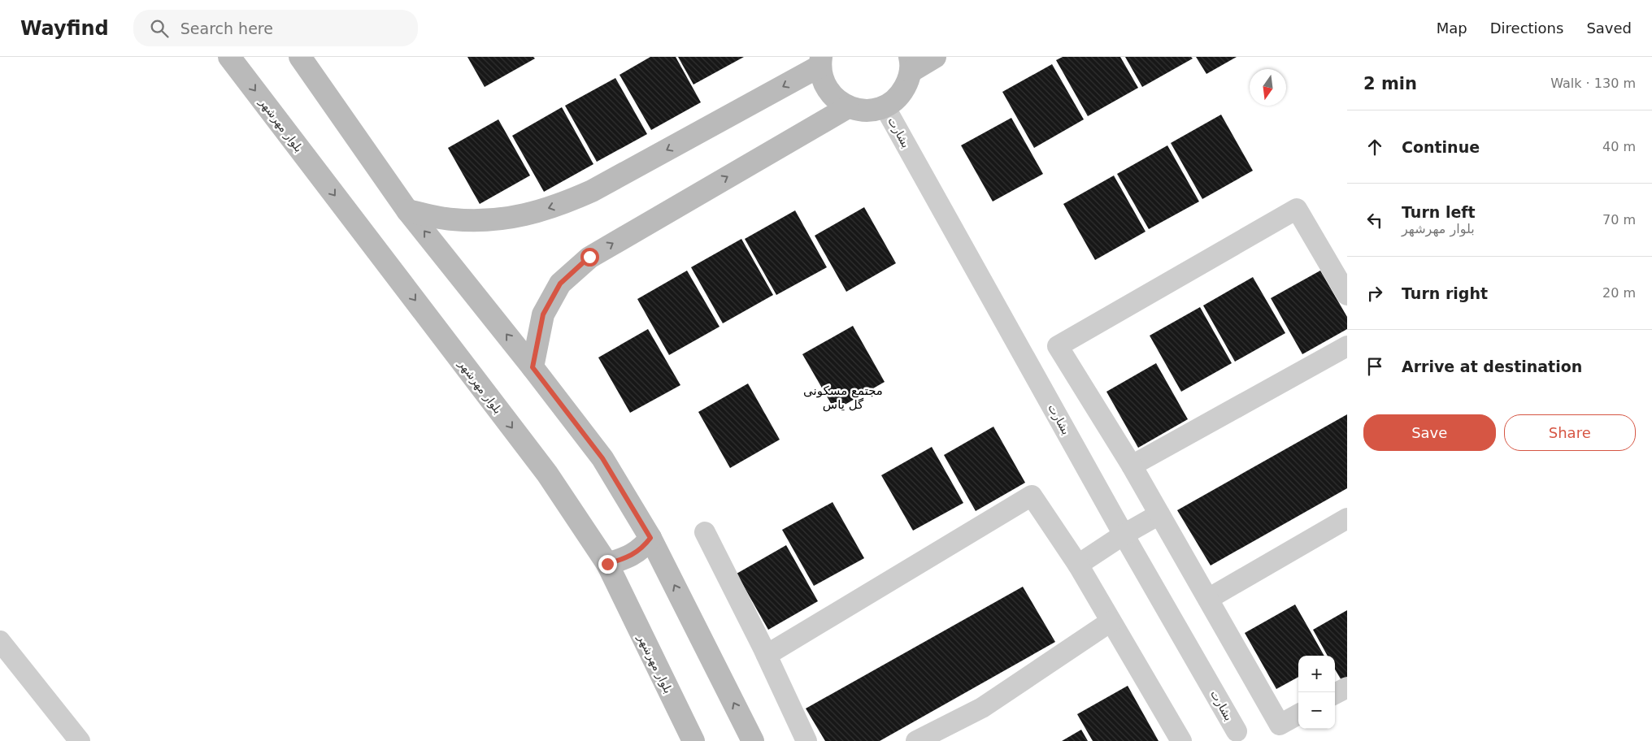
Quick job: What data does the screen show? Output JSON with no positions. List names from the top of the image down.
{
  "streets": {
    "main road": ["بلوار مهرشهر"],
    "street": ["بشارت"]
  },
  "districts": ["مجتمع مسکونی گل یاس"],
  "north": "bottom",
  "page": {
    "header": "Wayfind",
    "search": "Search here",
    "nav": ["Map", "Directions", "Saved"],
    "heading": ["2 min", "Walk · 130 m"],
    "list": [
      ["Continue", "40 m"],
      ["Turn left", "بلوار مهرشهر", "70 m"],
      ["Turn right", "20 m"],
      "Arrive at destination"
    ],
    "buttons": ["Save", "Share"],
    "map_buttons": ["+", "−"]
  }
}
